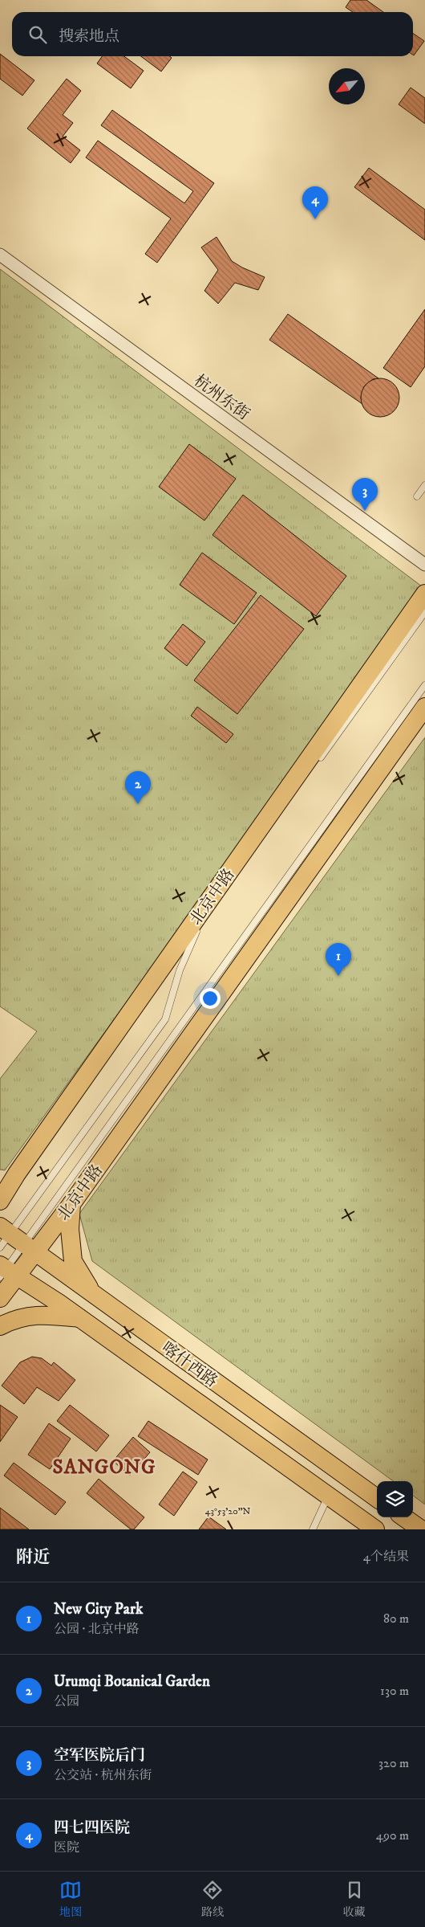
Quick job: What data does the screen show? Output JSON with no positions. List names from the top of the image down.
{
  "streets": {
    "main road": ["北京中路", "喀什西路"],
    "street": ["杭州东街"]
  },
  "crossings": [
    ["北京中路", "喀什西路"]
  ],
  "districts": ["SANGONG"],
  "north": "bottom left",
  "page": {
    "search": "搜索地点",
    "pins": [
      "4",
      "3",
      "2",
      "1"
    ],
    "heading": ["附近", "4个结果"],
    "list": [
      {
        "mark": "1",
        "name": "New City Park",
        "note": "公园 · 北京中路",
        "value": "80 m"
      },
      {
        "mark": "2",
        "name": "Urumqi Botanical Garden",
        "note": "公园",
        "value": "130 m"
      },
      {
        "mark": "3",
        "name": "空军医院后门",
        "note": "公交站 · 杭州东街",
        "value": "320 m"
      },
      {
        "mark": "4",
        "name": "四七四医院",
        "note": "医院",
        "value": "490 m"
      }
    ],
    "nav": ["地图", "路线", "收藏"]
  },
  "coordinates": ["43°53'20\"N"]
}
